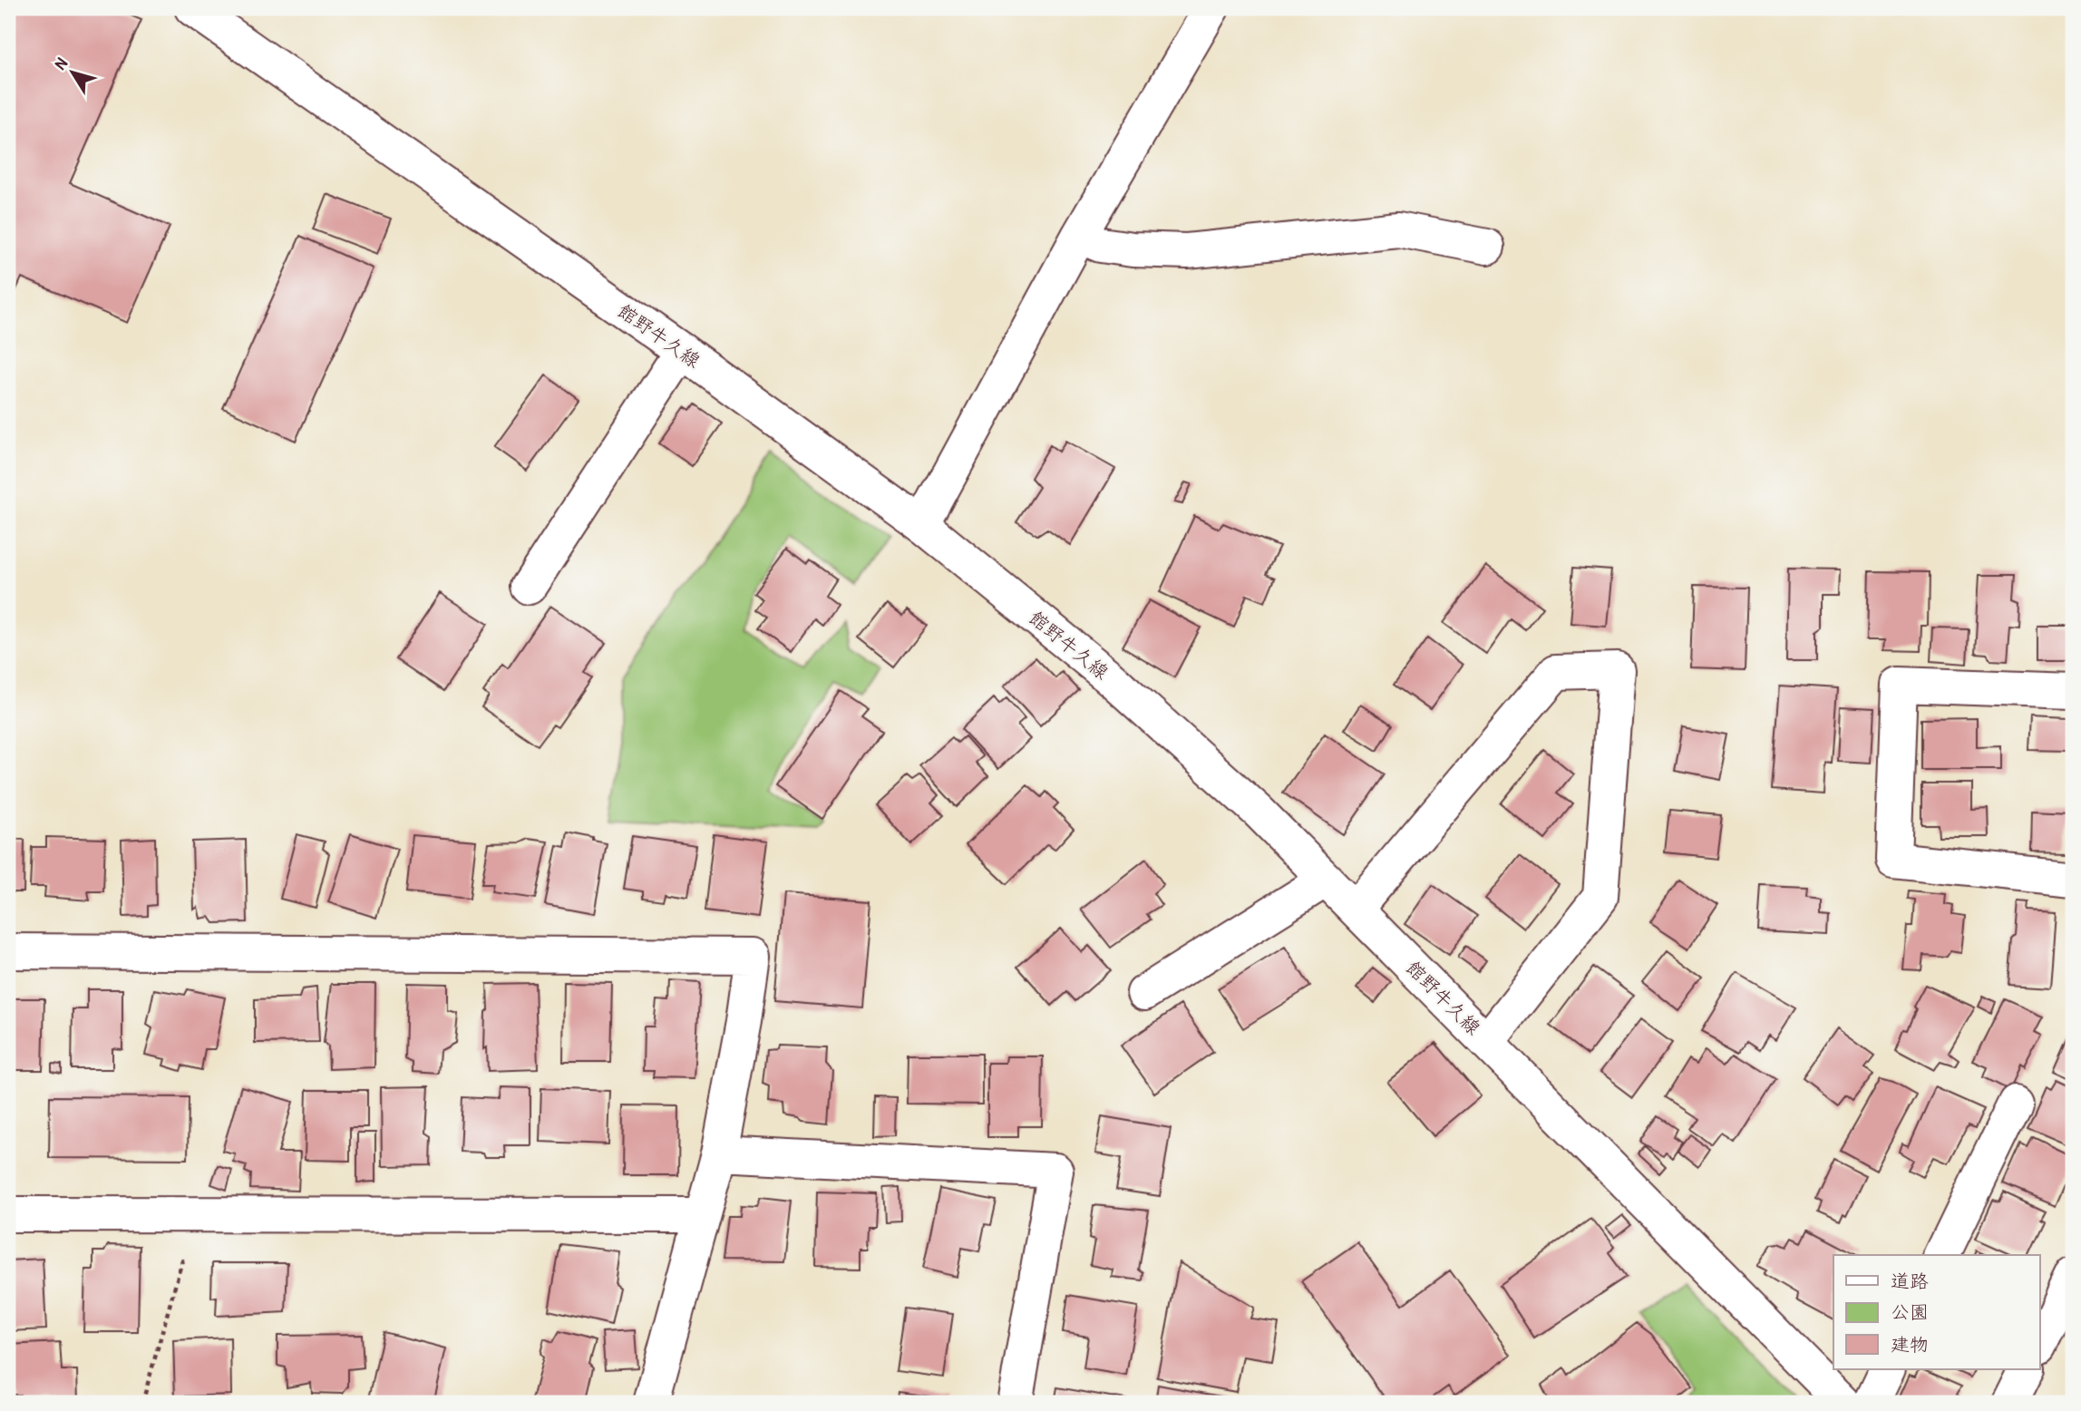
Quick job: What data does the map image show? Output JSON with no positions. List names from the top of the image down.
{
  "streets": {
    "street": ["館野牛久線"]
  },
  "legend": ["道路", "公園", "建物"],
  "north": "top left"
}
